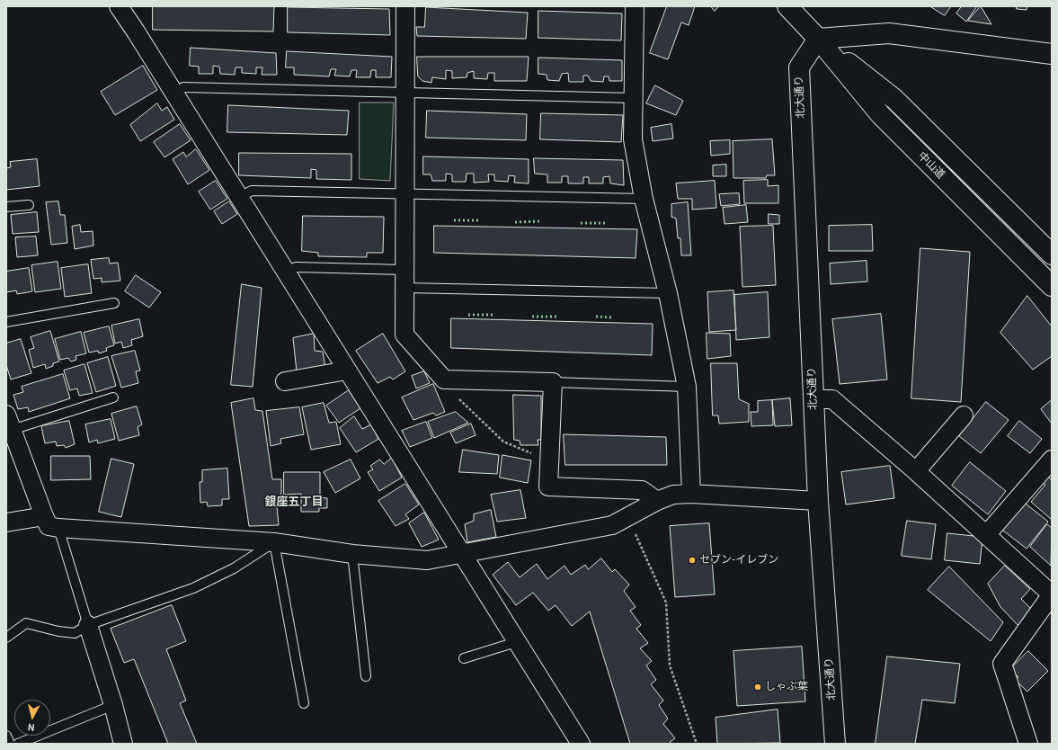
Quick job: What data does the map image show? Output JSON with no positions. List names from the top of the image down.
{
  "streets": {
    "main road": ["北大通り", "中山道"]
  },
  "crossings": [
    ["北大通り", "中山道"]
  ],
  "districts": ["銀座五丁目"],
  "places": ["セブン-イレブン", "しゃぶ葉"],
  "north": "bottom"
}
